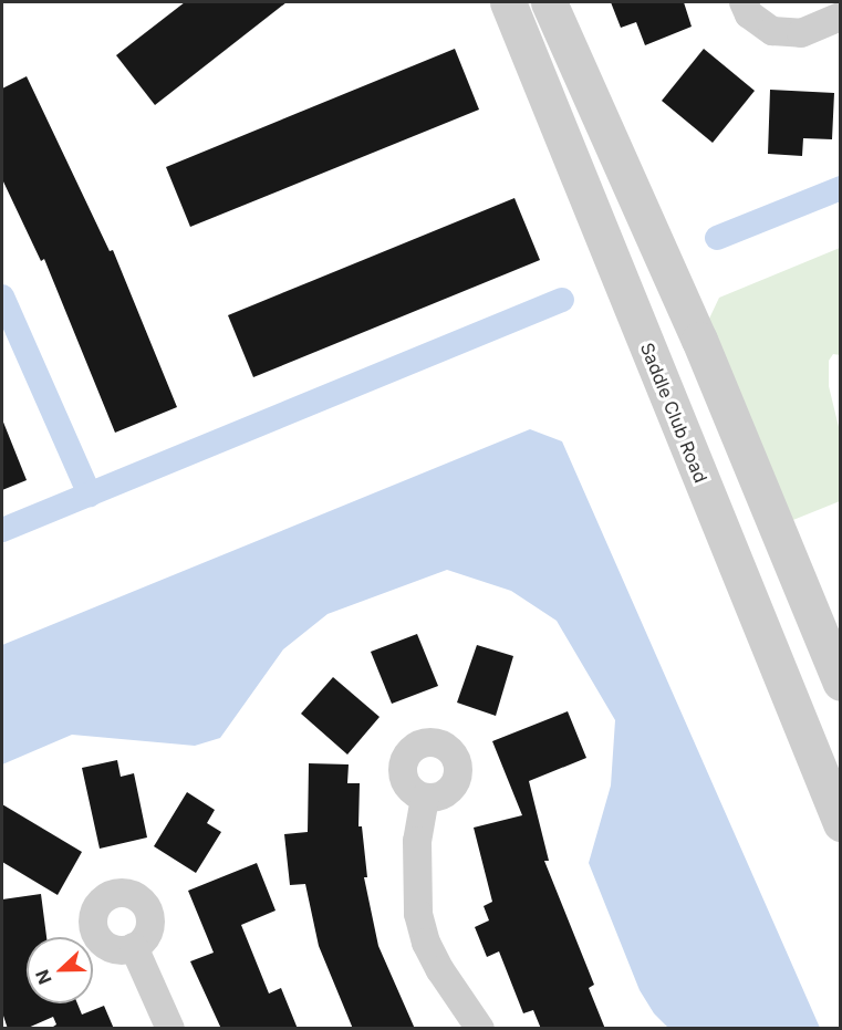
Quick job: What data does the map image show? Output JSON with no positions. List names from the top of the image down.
{
  "streets": {
    "street": ["Saddle Club Road"]
  },
  "north": "left"
}
